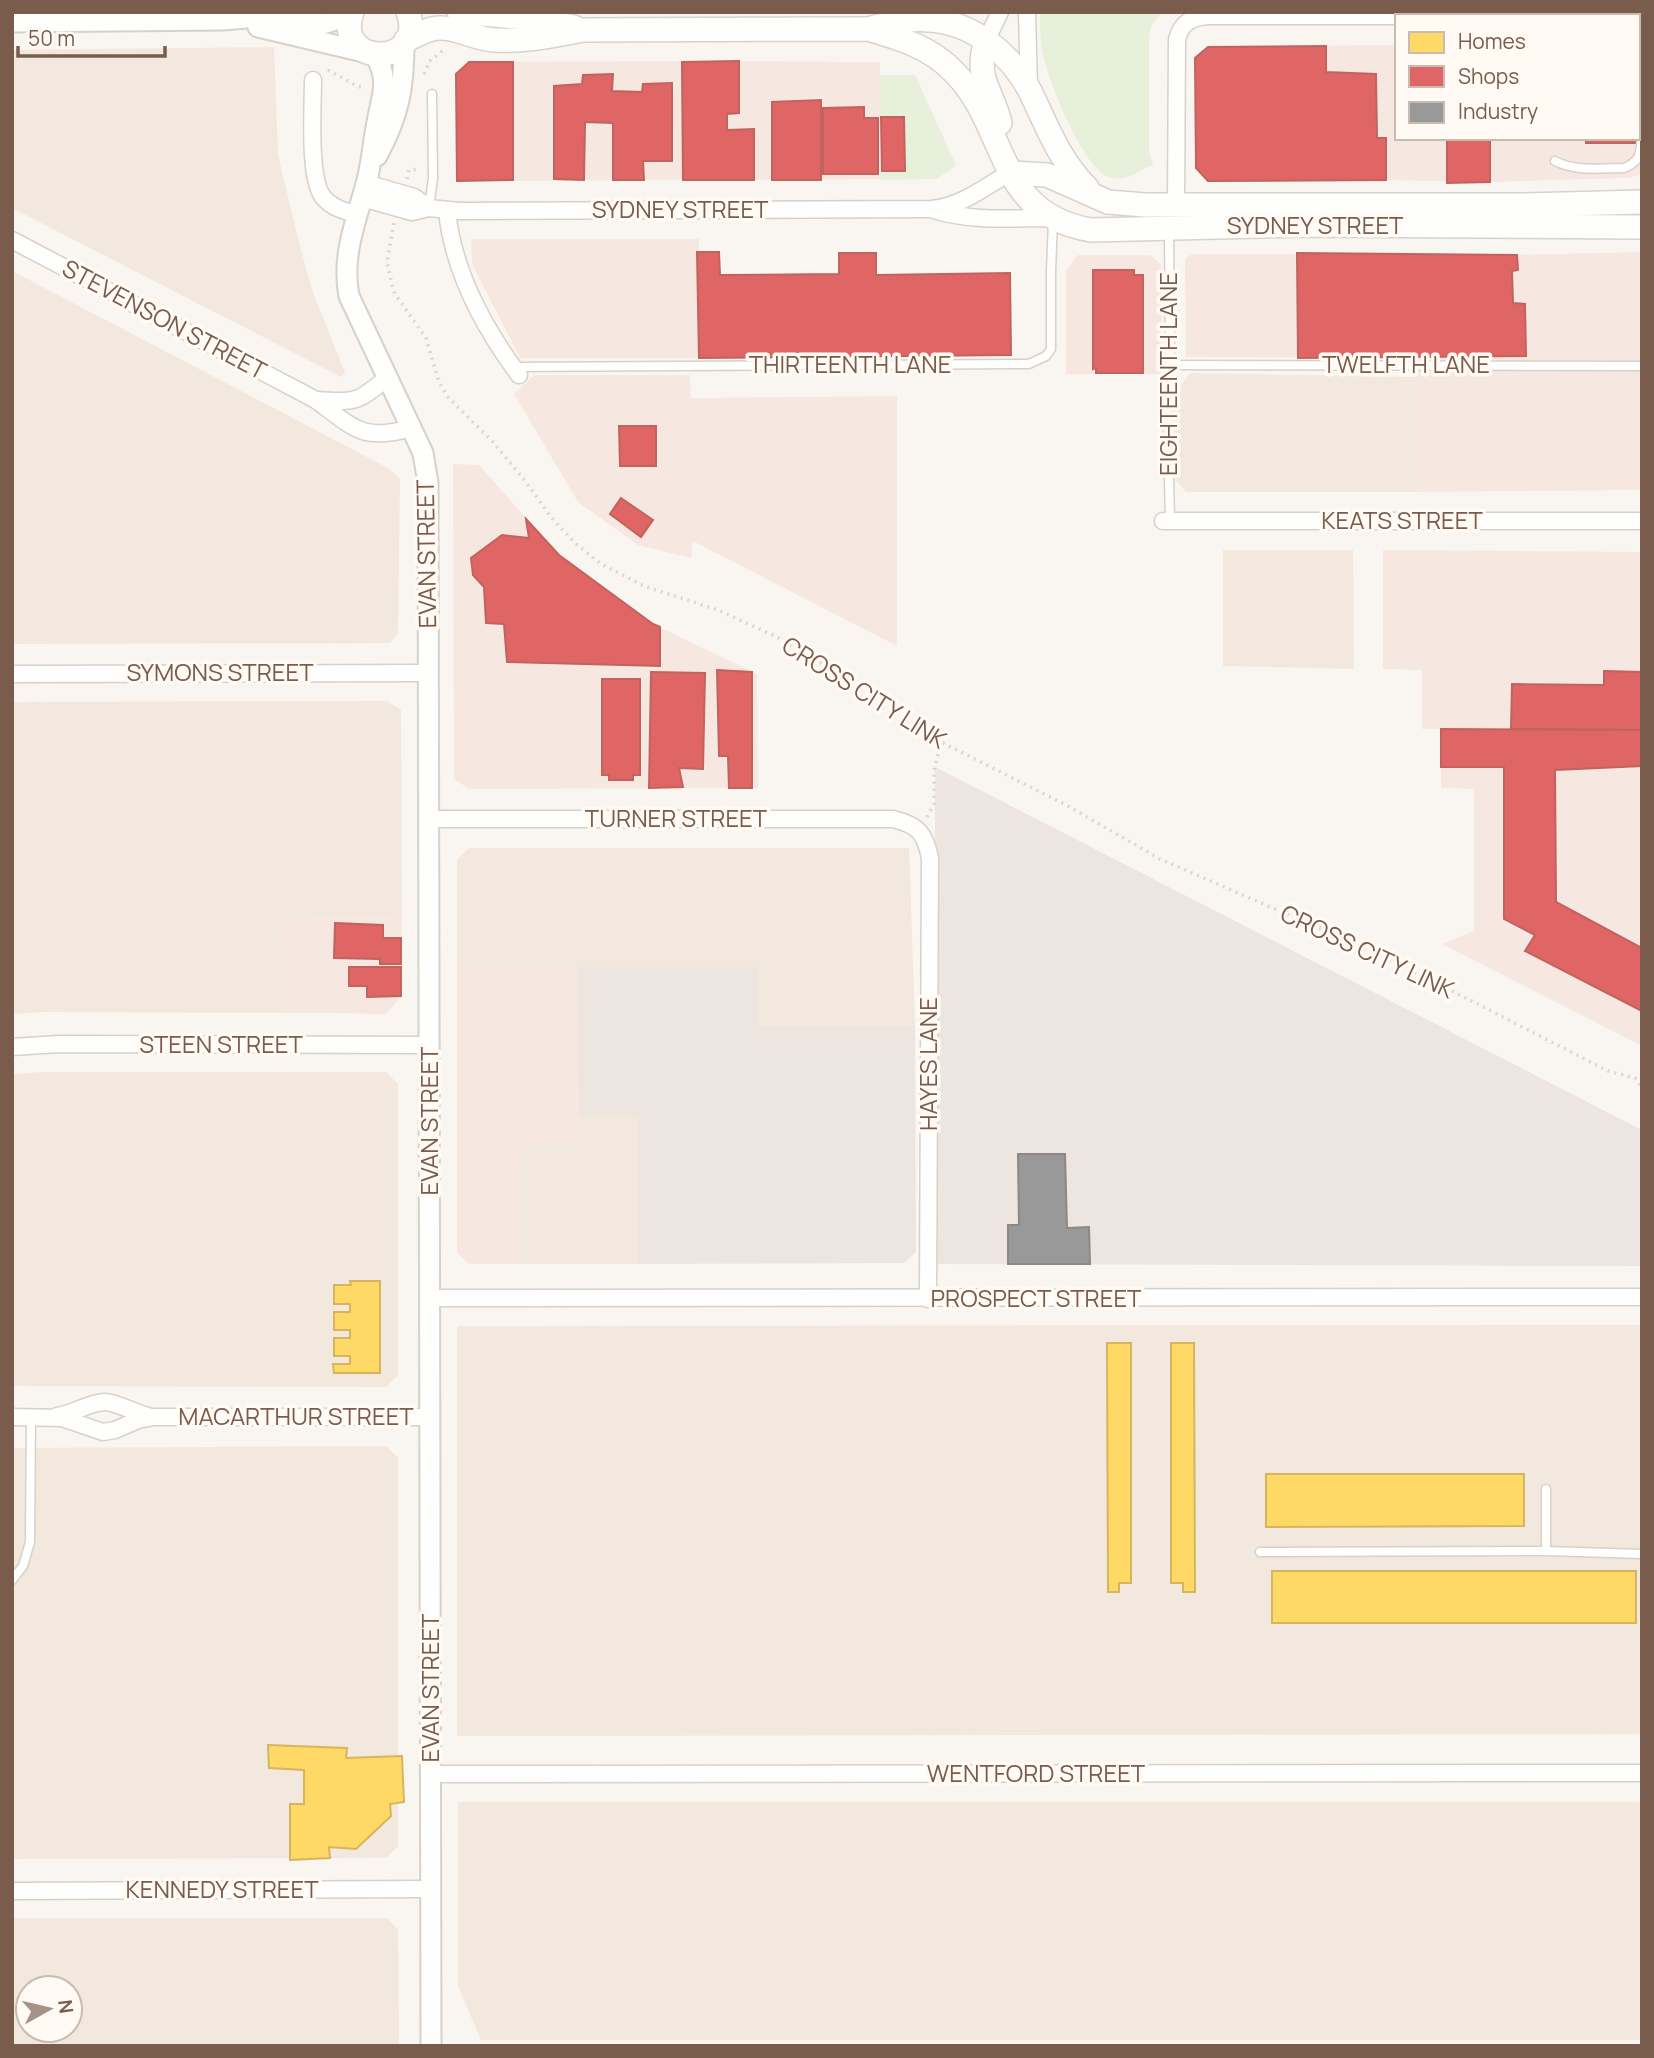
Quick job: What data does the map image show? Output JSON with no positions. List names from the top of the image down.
{
  "streets": {
    "main road": ["SYDNEY STREET"],
    "street": [
      "STEVENSON STREET",
      "THIRTEENTH LANE",
      "KEATS STREET",
      "EVAN STREET",
      "SYMONS STREET",
      "TURNER STREET",
      "STEEN STREET",
      "HAYES LANE",
      "PROSPECT STREET",
      "MACARTHUR STREET",
      "WENTFORD STREET",
      "KENNEDY STREET"
    ],
    "lane": ["TWELFTH LANE", "EIGHTEENTH LANE"],
    "path": ["CROSS CITY LINK"]
  },
  "crossings": [
    ["SYDNEY STREET", "THIRTEENTH LANE"],
    ["SYDNEY STREET", "EIGHTEENTH LANE"],
    ["SYDNEY STREET", "EVAN STREET"],
    ["SYDNEY STREET", "CROSS CITY LINK"],
    ["STEVENSON STREET", "EVAN STREET"],
    ["TWELFTH LANE", "EIGHTEENTH LANE"],
    ["EIGHTEENTH LANE", "KEATS STREET"],
    ["EVAN STREET", "SYMONS STREET"],
    ["EVAN STREET", "TURNER STREET"],
    ["EVAN STREET", "STEEN STREET"],
    ["EVAN STREET", "PROSPECT STREET"],
    ["EVAN STREET", "MACARTHUR STREET"],
    ["EVAN STREET", "WENTFORD STREET"],
    ["EVAN STREET", "KENNEDY STREET"],
    ["TURNER STREET", "HAYES LANE"],
    ["HAYES LANE", "PROSPECT STREET"]
  ],
  "legend": ["Homes", "Shops", "Industry"],
  "scale_bar": "50 m",
  "north": "right"
}
